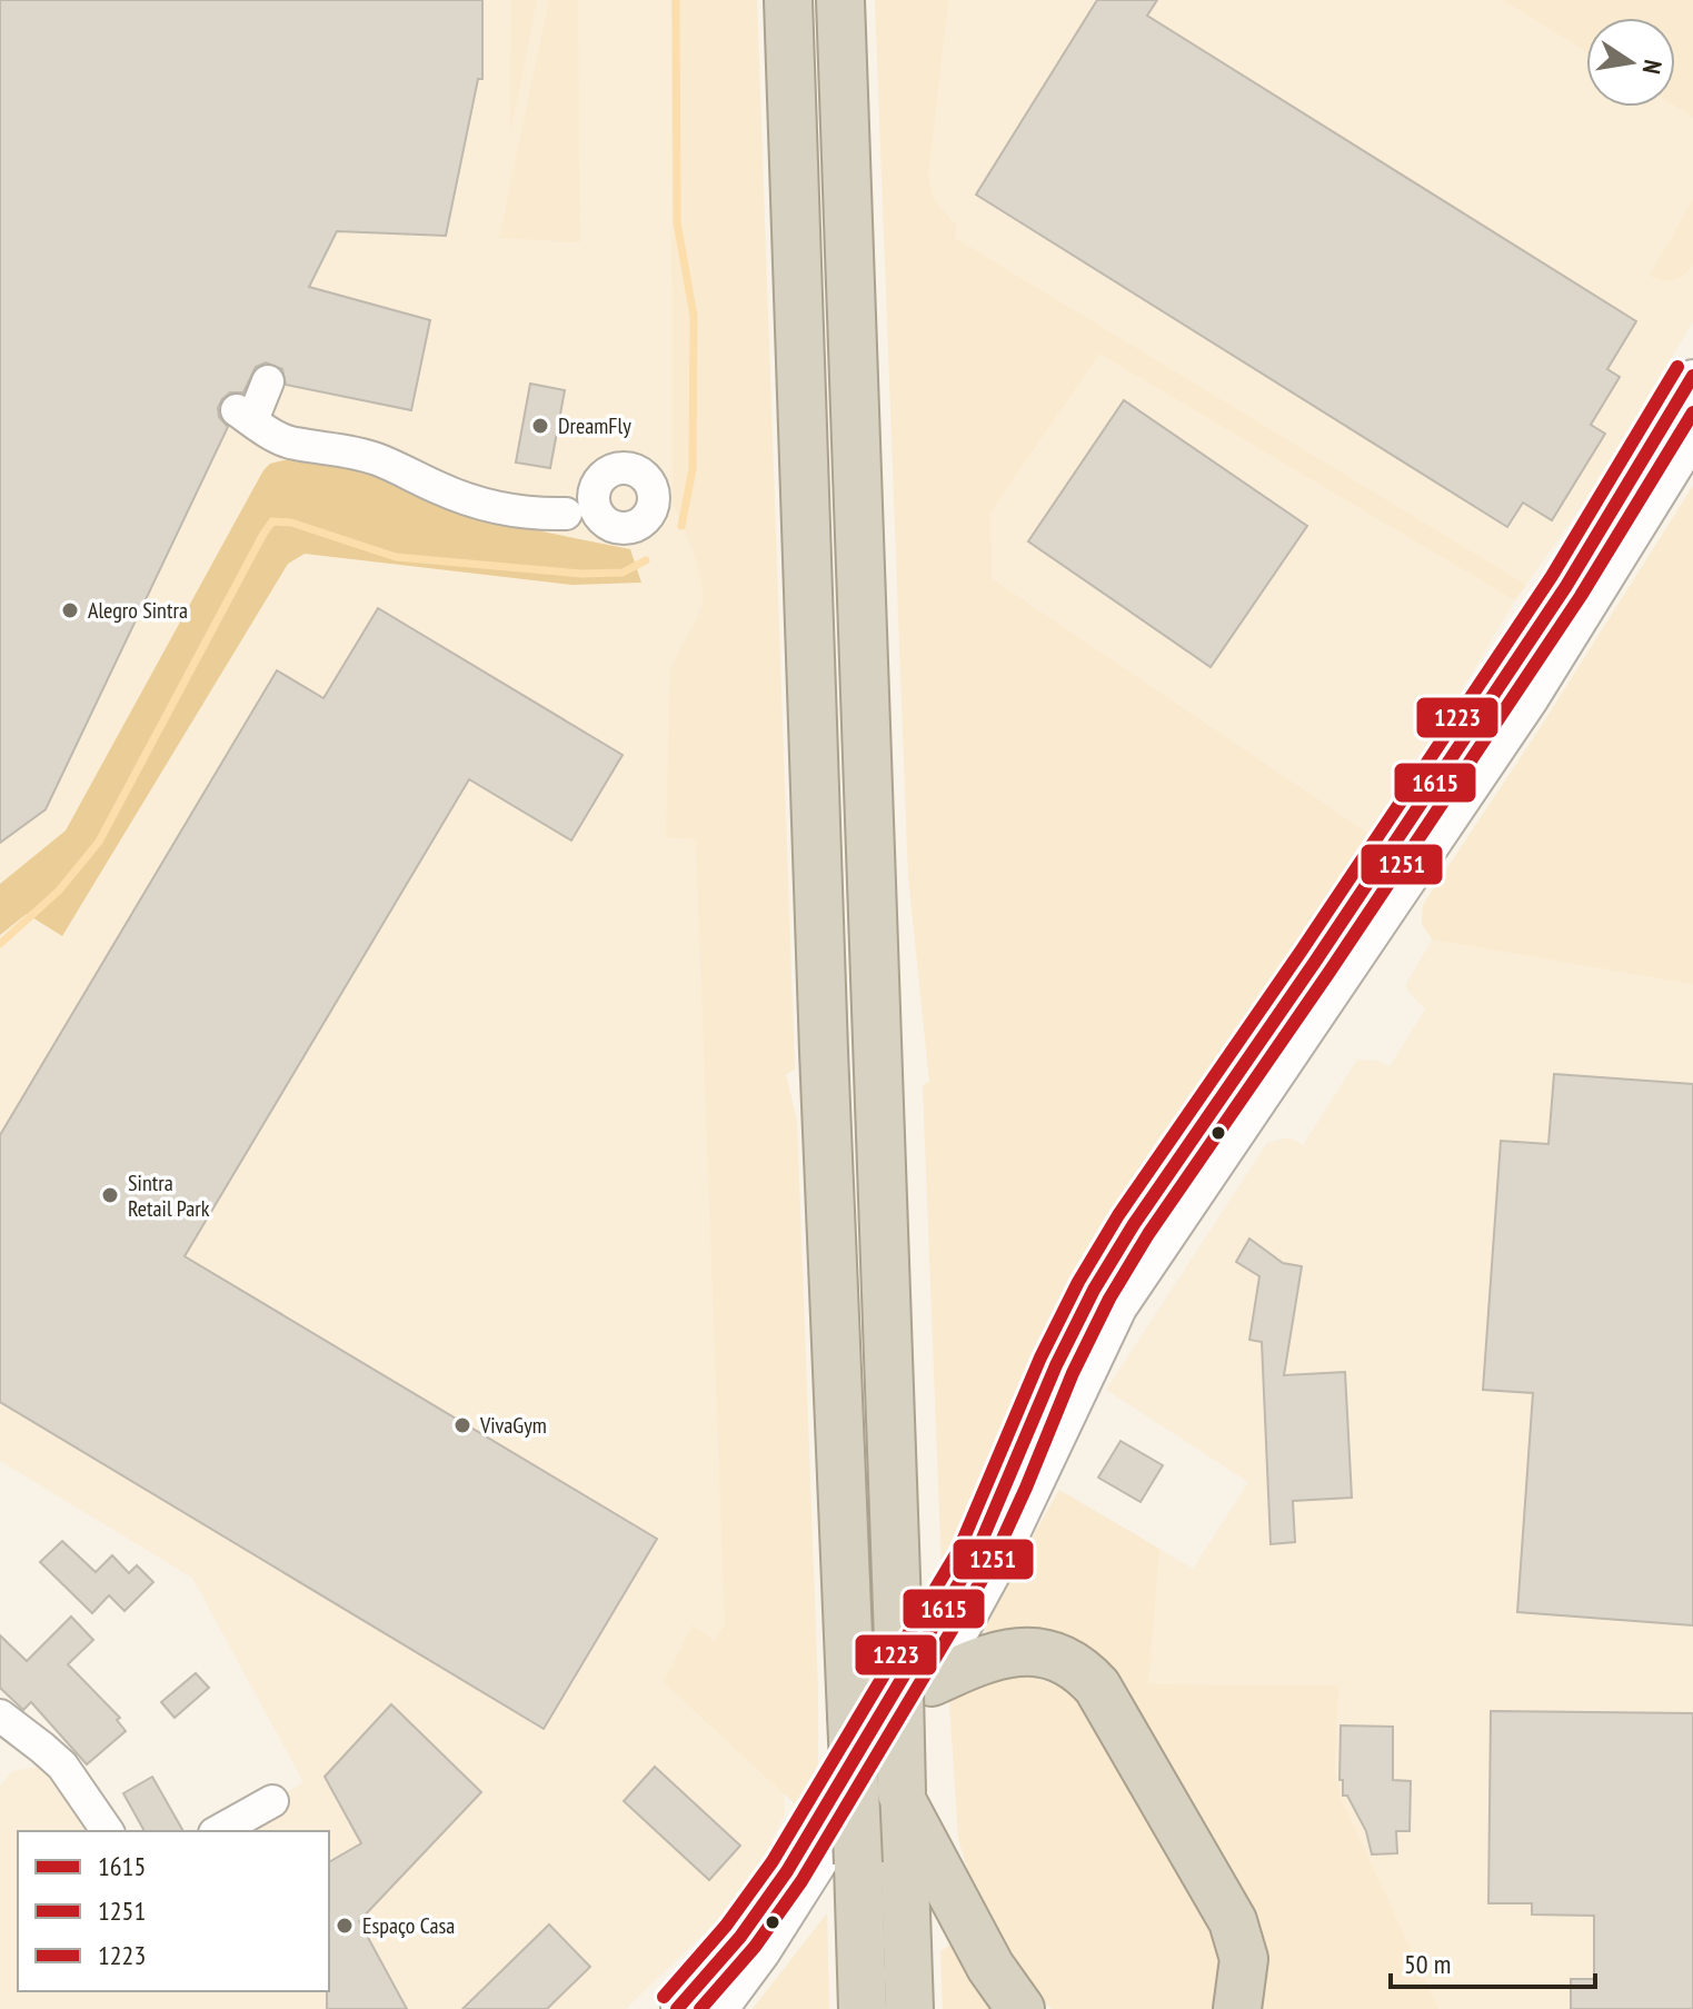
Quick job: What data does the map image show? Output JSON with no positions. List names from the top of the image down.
{
  "places": [
    "DreamFly",
    "Alegro Sintra",
    "Sintra Retail Park",
    "VivaGym",
    "Espaço Casa"
  ],
  "lines": ["transit line 1223", "transit line 1615", "transit line 1251"],
  "legend": ["1615", "1251", "1223"],
  "scale_bar": "50 m",
  "north": "right"
}
